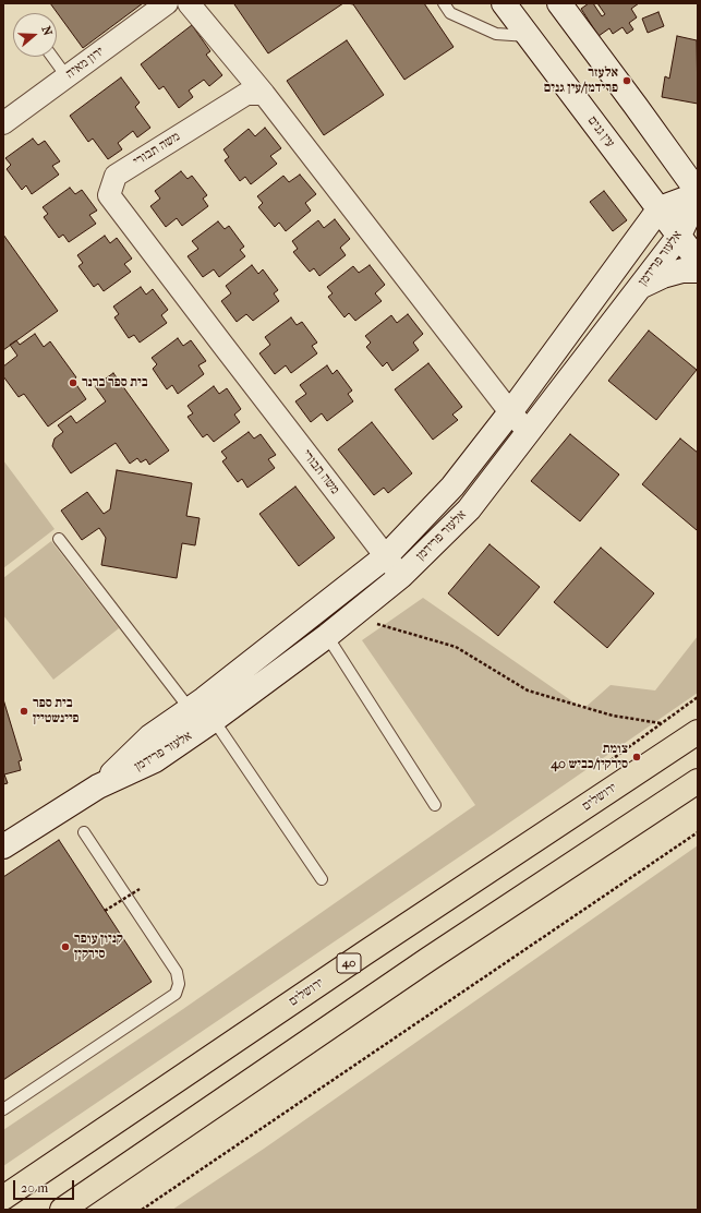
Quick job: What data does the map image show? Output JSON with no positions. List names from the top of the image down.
{
  "streets": {
    "highway": ["ירושלים", "40"],
    "street": [
      "ירון מאיה",
      "עין גנים",
      "משה תבורי",
      "אלעזר פרידמן"
    ]
  },
  "crossings": [
    ["עין גנים", "אלעזר פרידמן"],
    ["משה תבורי", "אלעזר פרידמן"]
  ],
  "places": [
    "אלעזר פרידמן/עין גנים",
    "בית ספר ברנר",
    "בית ספר פיינשטיין",
    "צומת סירקין/כביש 40",
    "קניון עופר סירקין"
  ],
  "scale_bar": "20 m",
  "north": "right"
}
